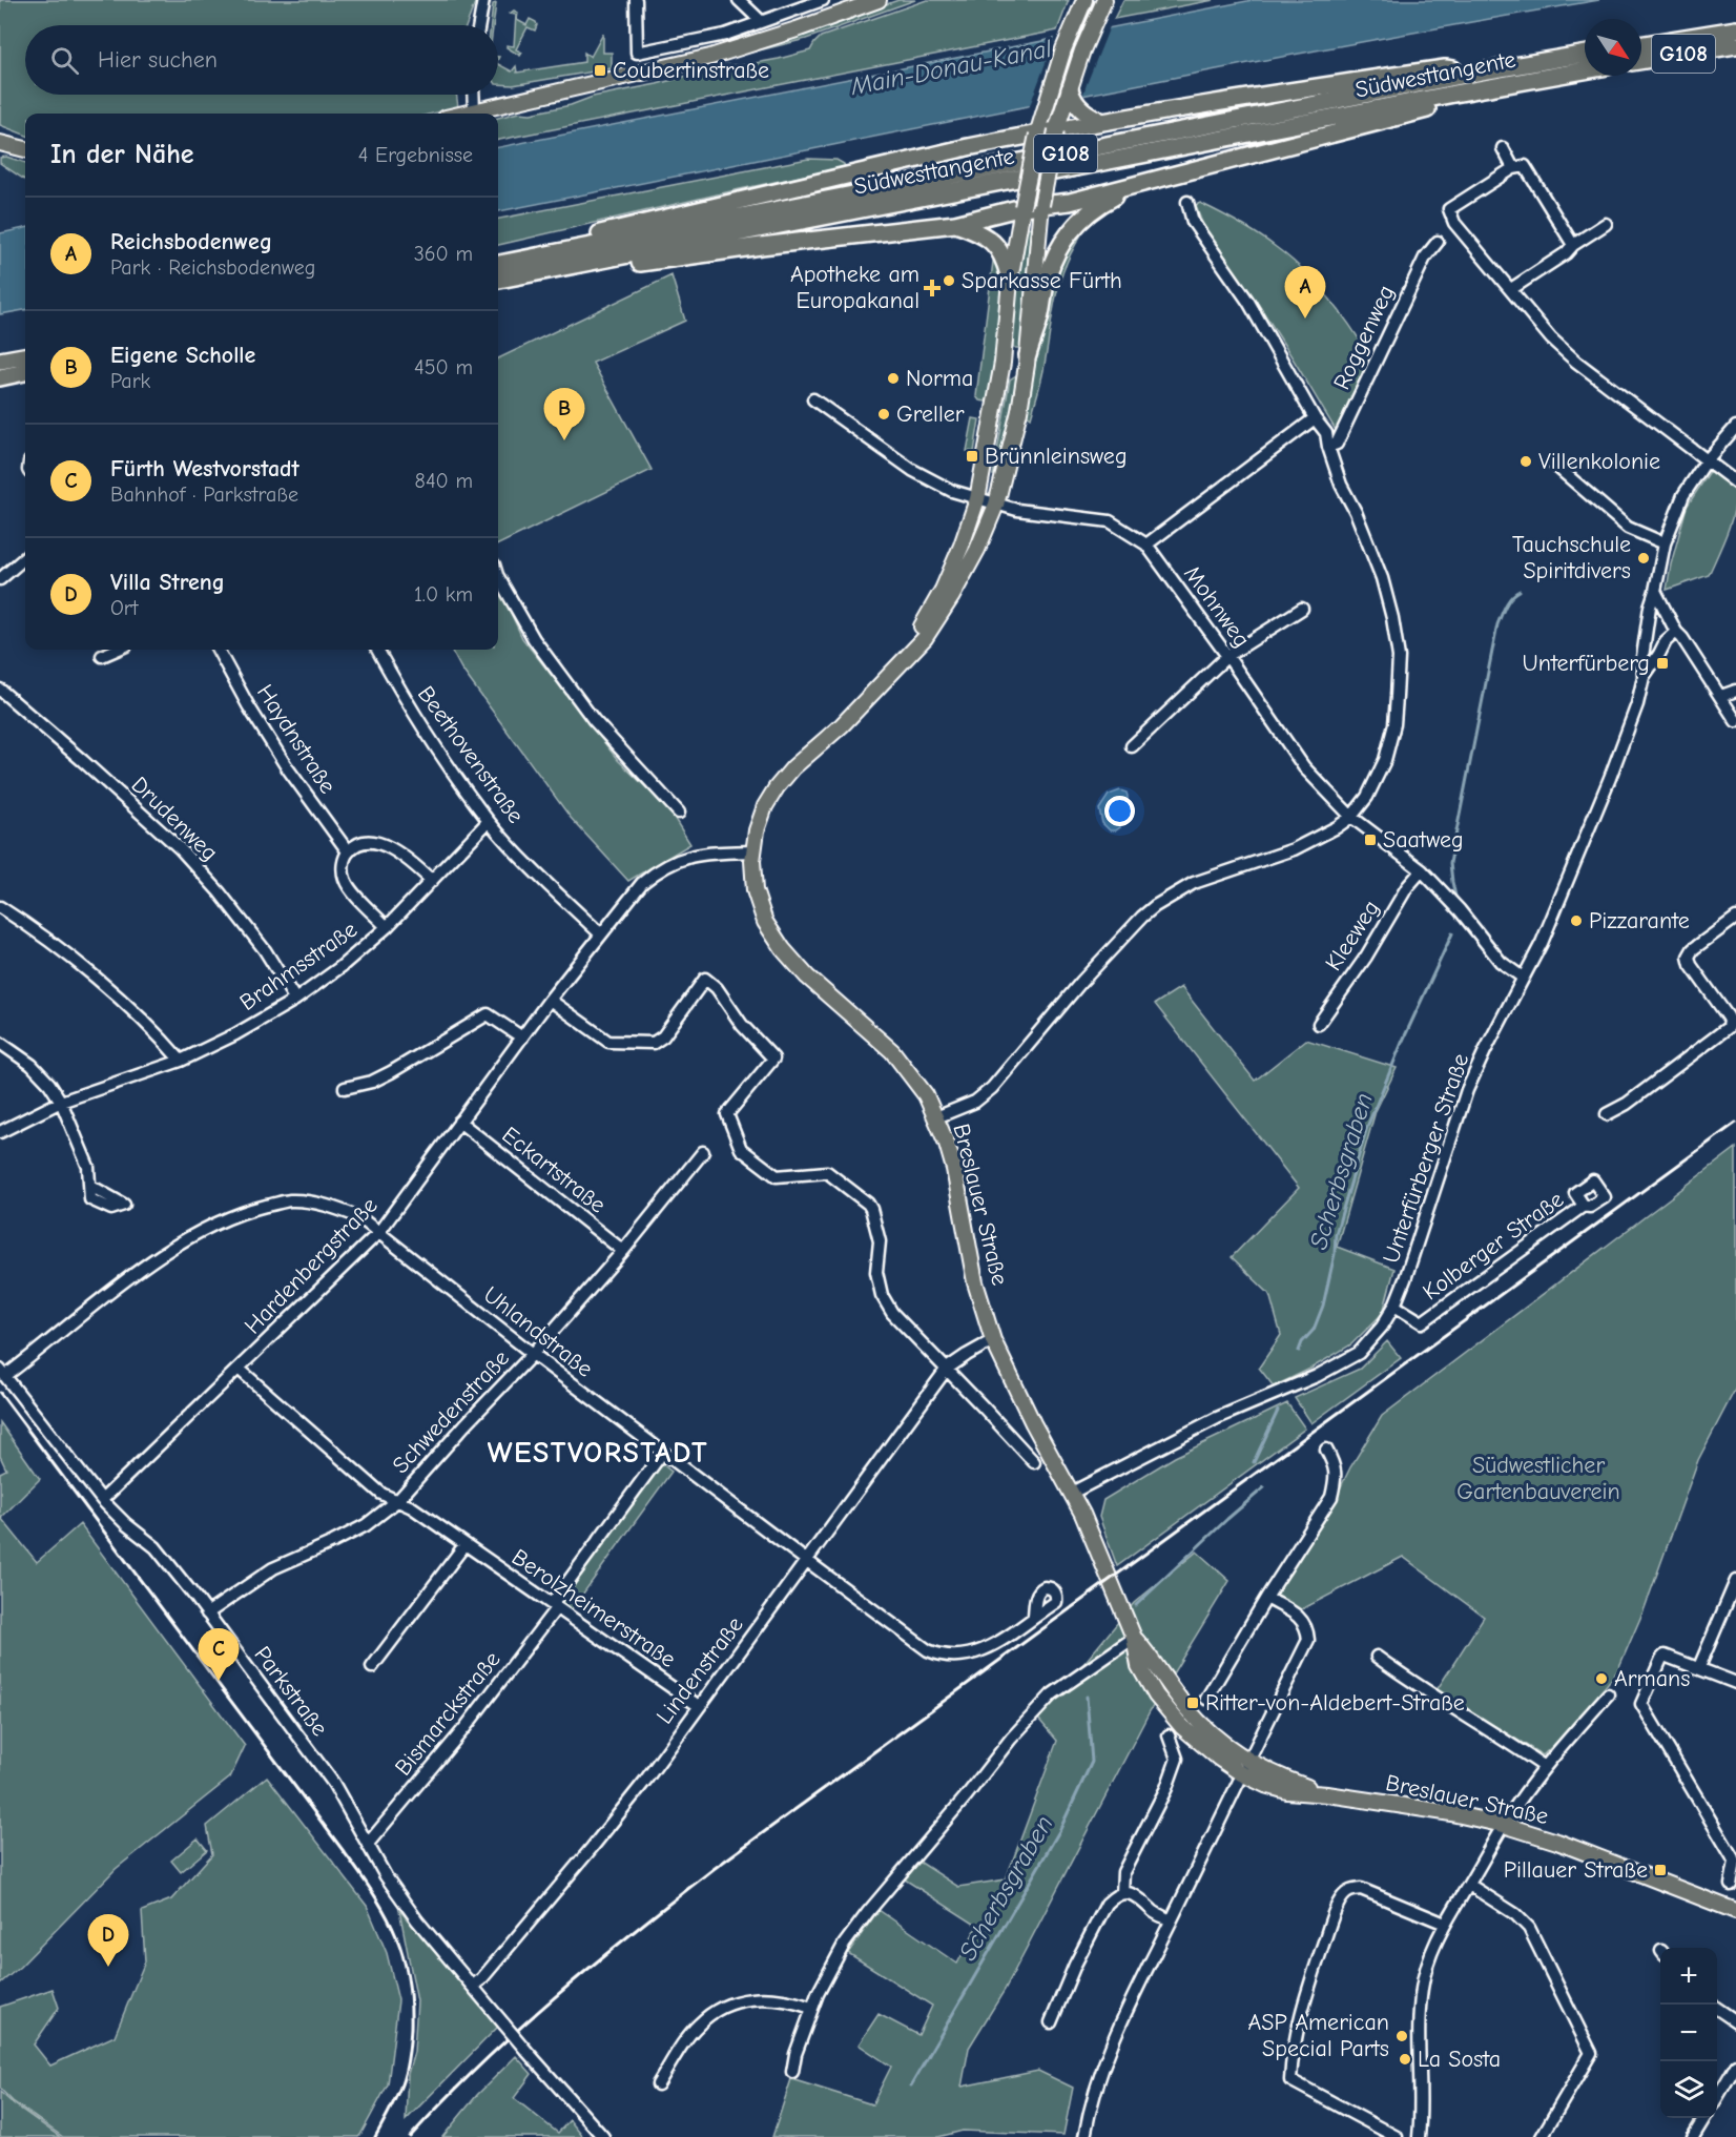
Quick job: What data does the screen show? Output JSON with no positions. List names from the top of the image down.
{
  "streets": {
    "highway": ["G108", "Südwesttangente"],
    "main road": ["Breslauer Straße"],
    "street": [
      "Roggenweg",
      "Mohnweg",
      "Haydnstraße",
      "Beethovenstraße",
      "Drudenweg",
      "Kleeweg",
      "Brahmsstraße",
      "Unterfürberger Straße",
      "Eckartstraße",
      "Kolberger Straße",
      "Hardenbergstraße",
      "Uhlandstraße",
      "Schwedenstraße",
      "Berolzheimerstraße",
      "Lindenstraße",
      "Parkstraße",
      "Bismarckstraße"
    ]
  },
  "crossings": [
    ["Mohnweg", "Kleeweg"],
    ["Mohnweg", "Unterfürberger Straße"],
    ["Mohnweg", "Breslauer Straße"],
    ["Beethovenstraße", "Brahmsstraße"],
    ["Beethovenstraße", "Hardenbergstraße"],
    ["Drudenweg", "Brahmsstraße"],
    ["Unterfürberger Straße", "Breslauer Straße"],
    ["Unterfürberger Straße", "Kolberger Straße"],
    ["Eckartstraße", "Hardenbergstraße"],
    ["Eckartstraße", "Schwedenstraße"],
    ["Breslauer Straße", "Hardenbergstraße"],
    ["Breslauer Straße", "Lindenstraße"],
    ["Hardenbergstraße", "Uhlandstraße"],
    ["Hardenbergstraße", "Berolzheimerstraße"],
    ["Hardenbergstraße", "Parkstraße"],
    ["Uhlandstraße", "Schwedenstraße"],
    ["Uhlandstraße", "Lindenstraße"],
    ["Uhlandstraße", "Parkstraße"],
    ["Uhlandstraße", "Bismarckstraße"],
    ["Schwedenstraße", "Berolzheimerstraße"],
    ["Schwedenstraße", "Parkstraße"],
    ["Berolzheimerstraße", "Lindenstraße"],
    ["Berolzheimerstraße", "Bismarckstraße"],
    ["Lindenstraße", "Parkstraße"],
    ["Parkstraße", "Bismarckstraße"]
  ],
  "districts": ["WESTVORSTADT"],
  "water": ["Main-Donau-Kanal", "Scherbsgraben"],
  "parks": ["Südwestlicher Gartenbauverein"],
  "places": {
    "transit": [
      "Coubertinstraße",
      "Brünnleinsweg",
      "Unterfürberg",
      "Saatweg",
      "Ritter-von-Aldebert-Straße",
      "Pillauer Straße"
    ],
    "other": [
      "Sparkasse Fürth",
      "Norma",
      "Greller",
      "Villenkolonie",
      "Tauchschule Spiritdivers",
      "Pizzarante",
      "Armans",
      "ASP American Special Parts",
      "La Sosta"
    ],
    "health": ["Apotheke am Europakanal"]
  },
  "north": "bottom right",
  "page": {
    "search": "Hier suchen",
    "heading": ["In der Nähe", "4 Ergebnisse"],
    "list": [
      {
        "mark": "A",
        "name": "Reichsbodenweg",
        "note": "Park · Reichsbodenweg",
        "value": "360 m"
      },
      {
        "mark": "B",
        "name": "Eigene Scholle",
        "note": "Park",
        "value": "450 m"
      },
      {
        "mark": "C",
        "name": "Fürth Westvorstadt",
        "note": "Bahnhof · Parkstraße",
        "value": "840 m"
      },
      {
        "mark": "D",
        "name": "Villa Streng",
        "note": "Ort",
        "value": "1.0 km"
      }
    ],
    "pins": [
      "A",
      "B",
      "C",
      "D"
    ],
    "map_buttons": ["+", "−"]
  }
}
